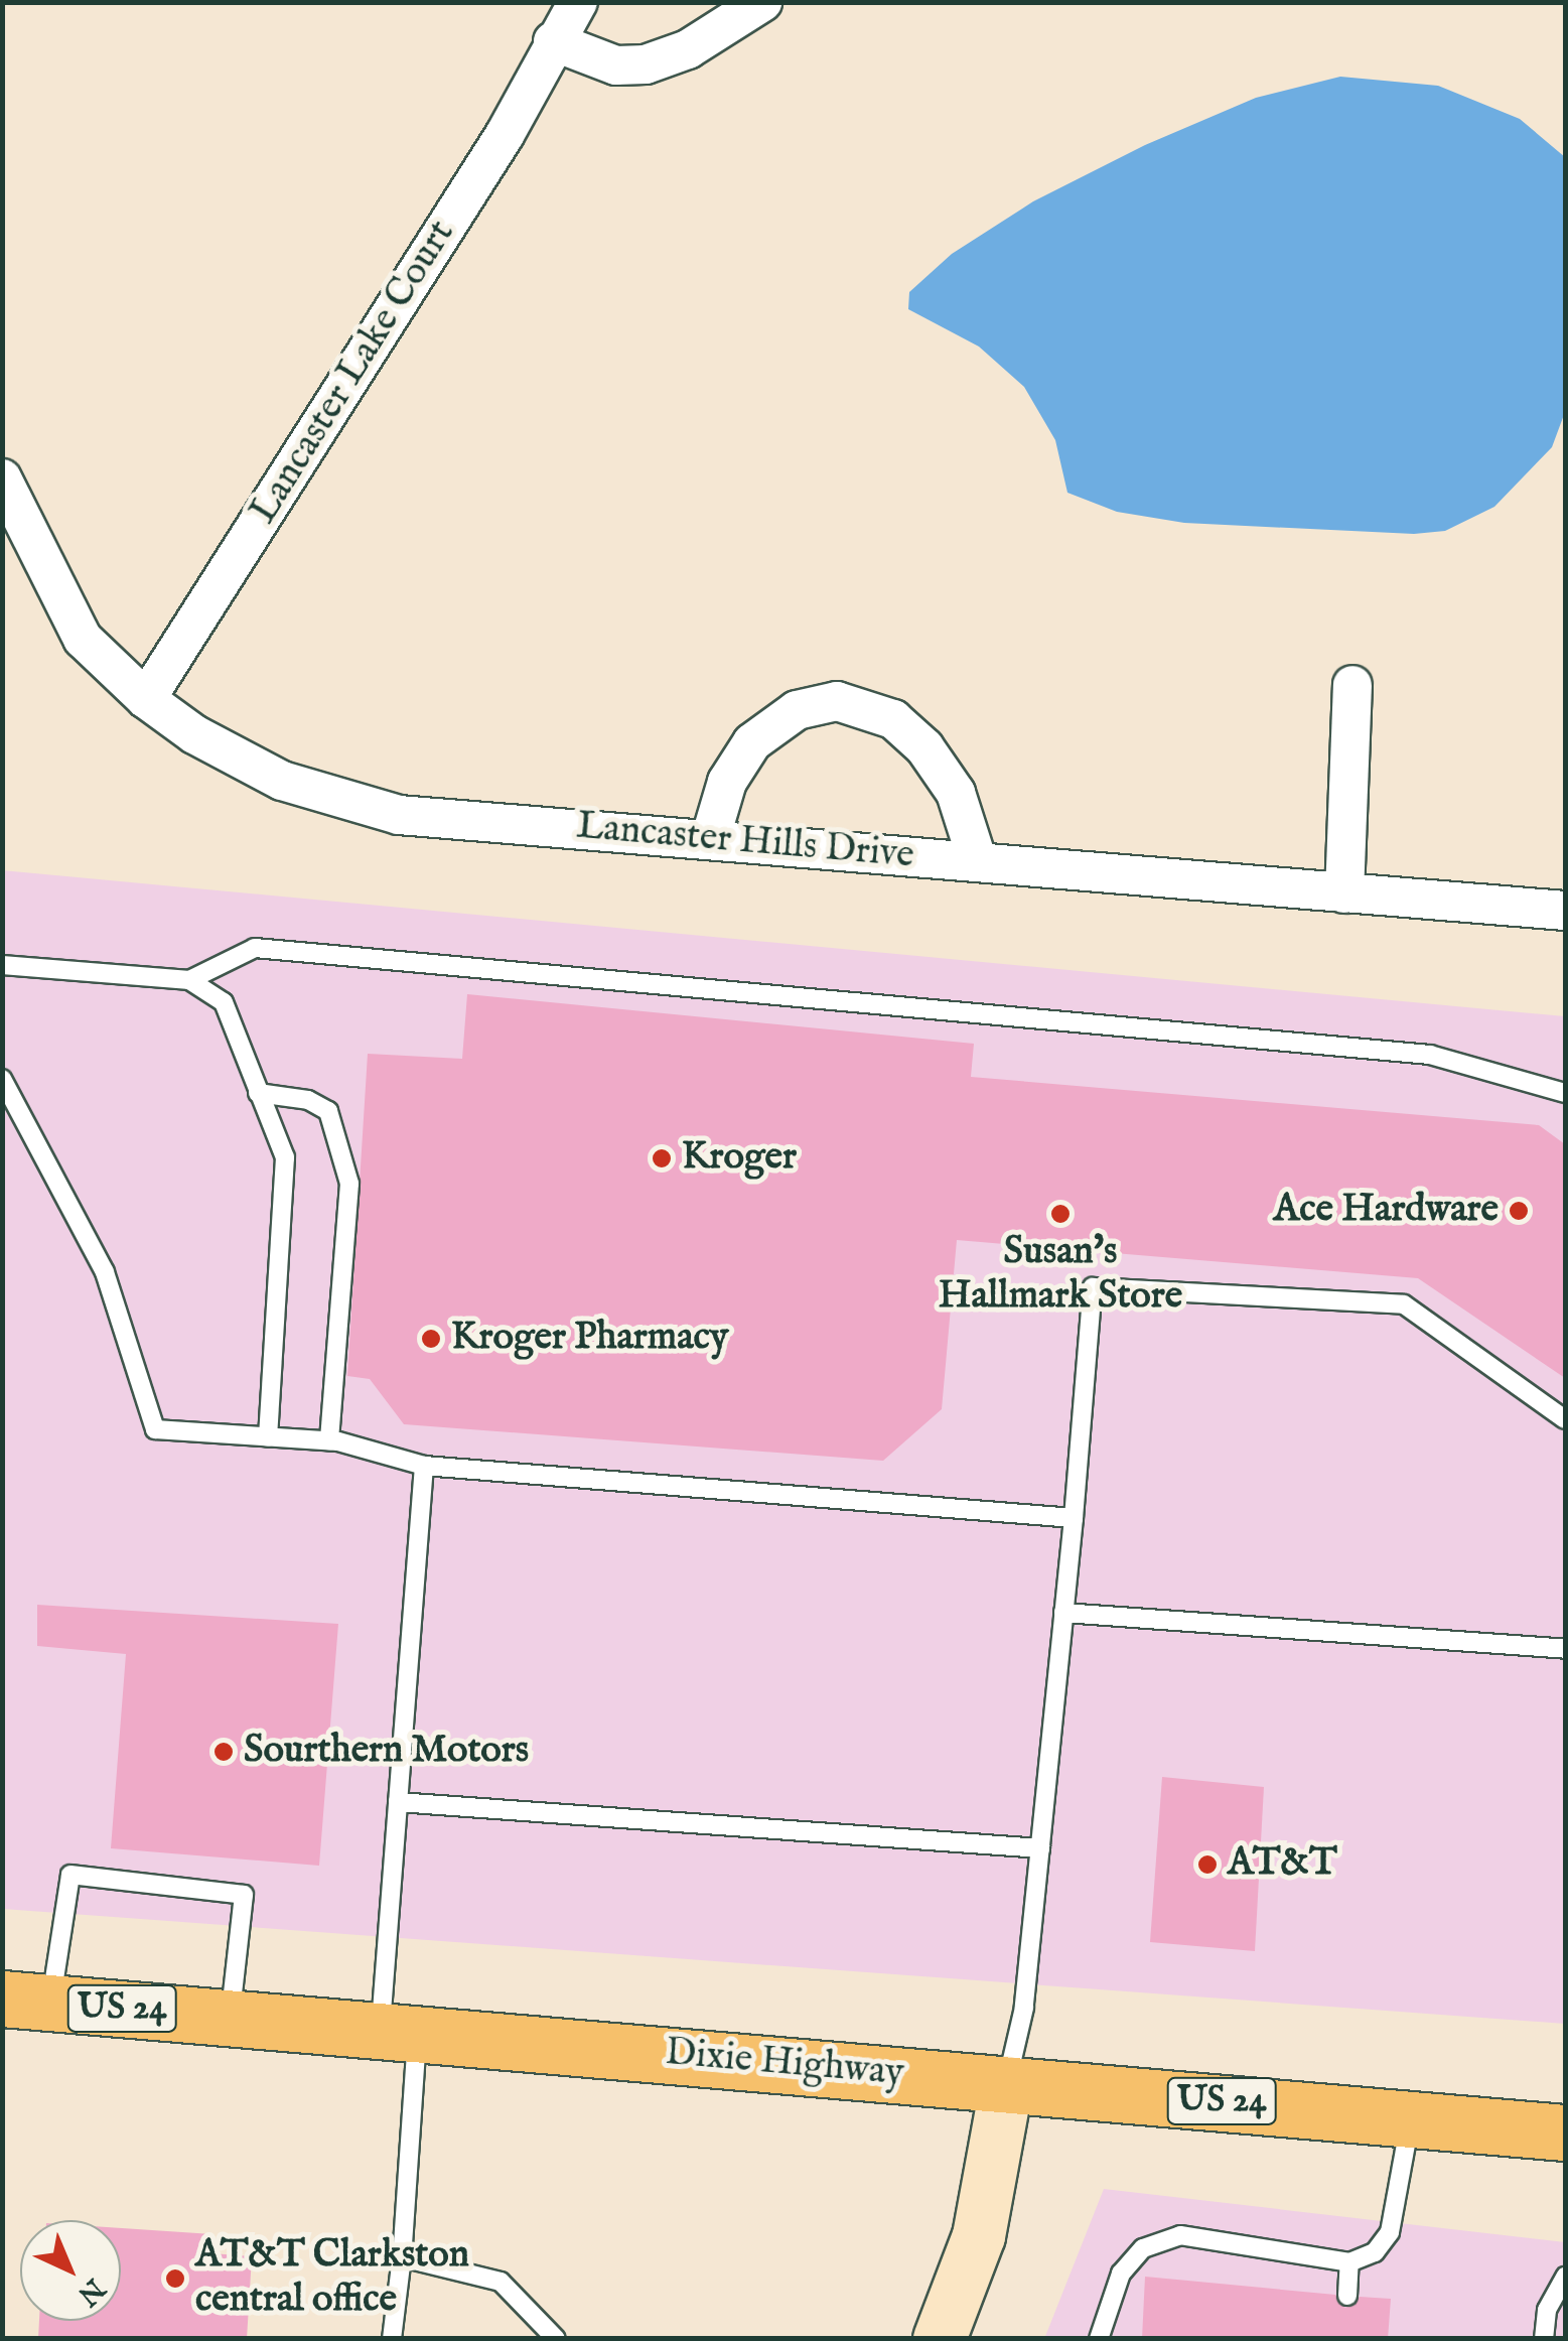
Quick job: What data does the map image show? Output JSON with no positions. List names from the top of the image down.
{
  "streets": {
    "main road": ["US 24", "Dixie Highway"],
    "street": ["Lancaster Lake Court", "Lancaster Hills Drive"]
  },
  "crossings": [
    ["Lancaster Lake Court", "Lancaster Hills Drive"]
  ],
  "places": [
    "Kroger",
    "Ace Hardware",
    "Susan's Hallmark Store",
    "Kroger Pharmacy",
    "Sourthern Motors",
    "AT&T",
    "AT&T Clarkston central office"
  ],
  "north": "bottom right"
}
